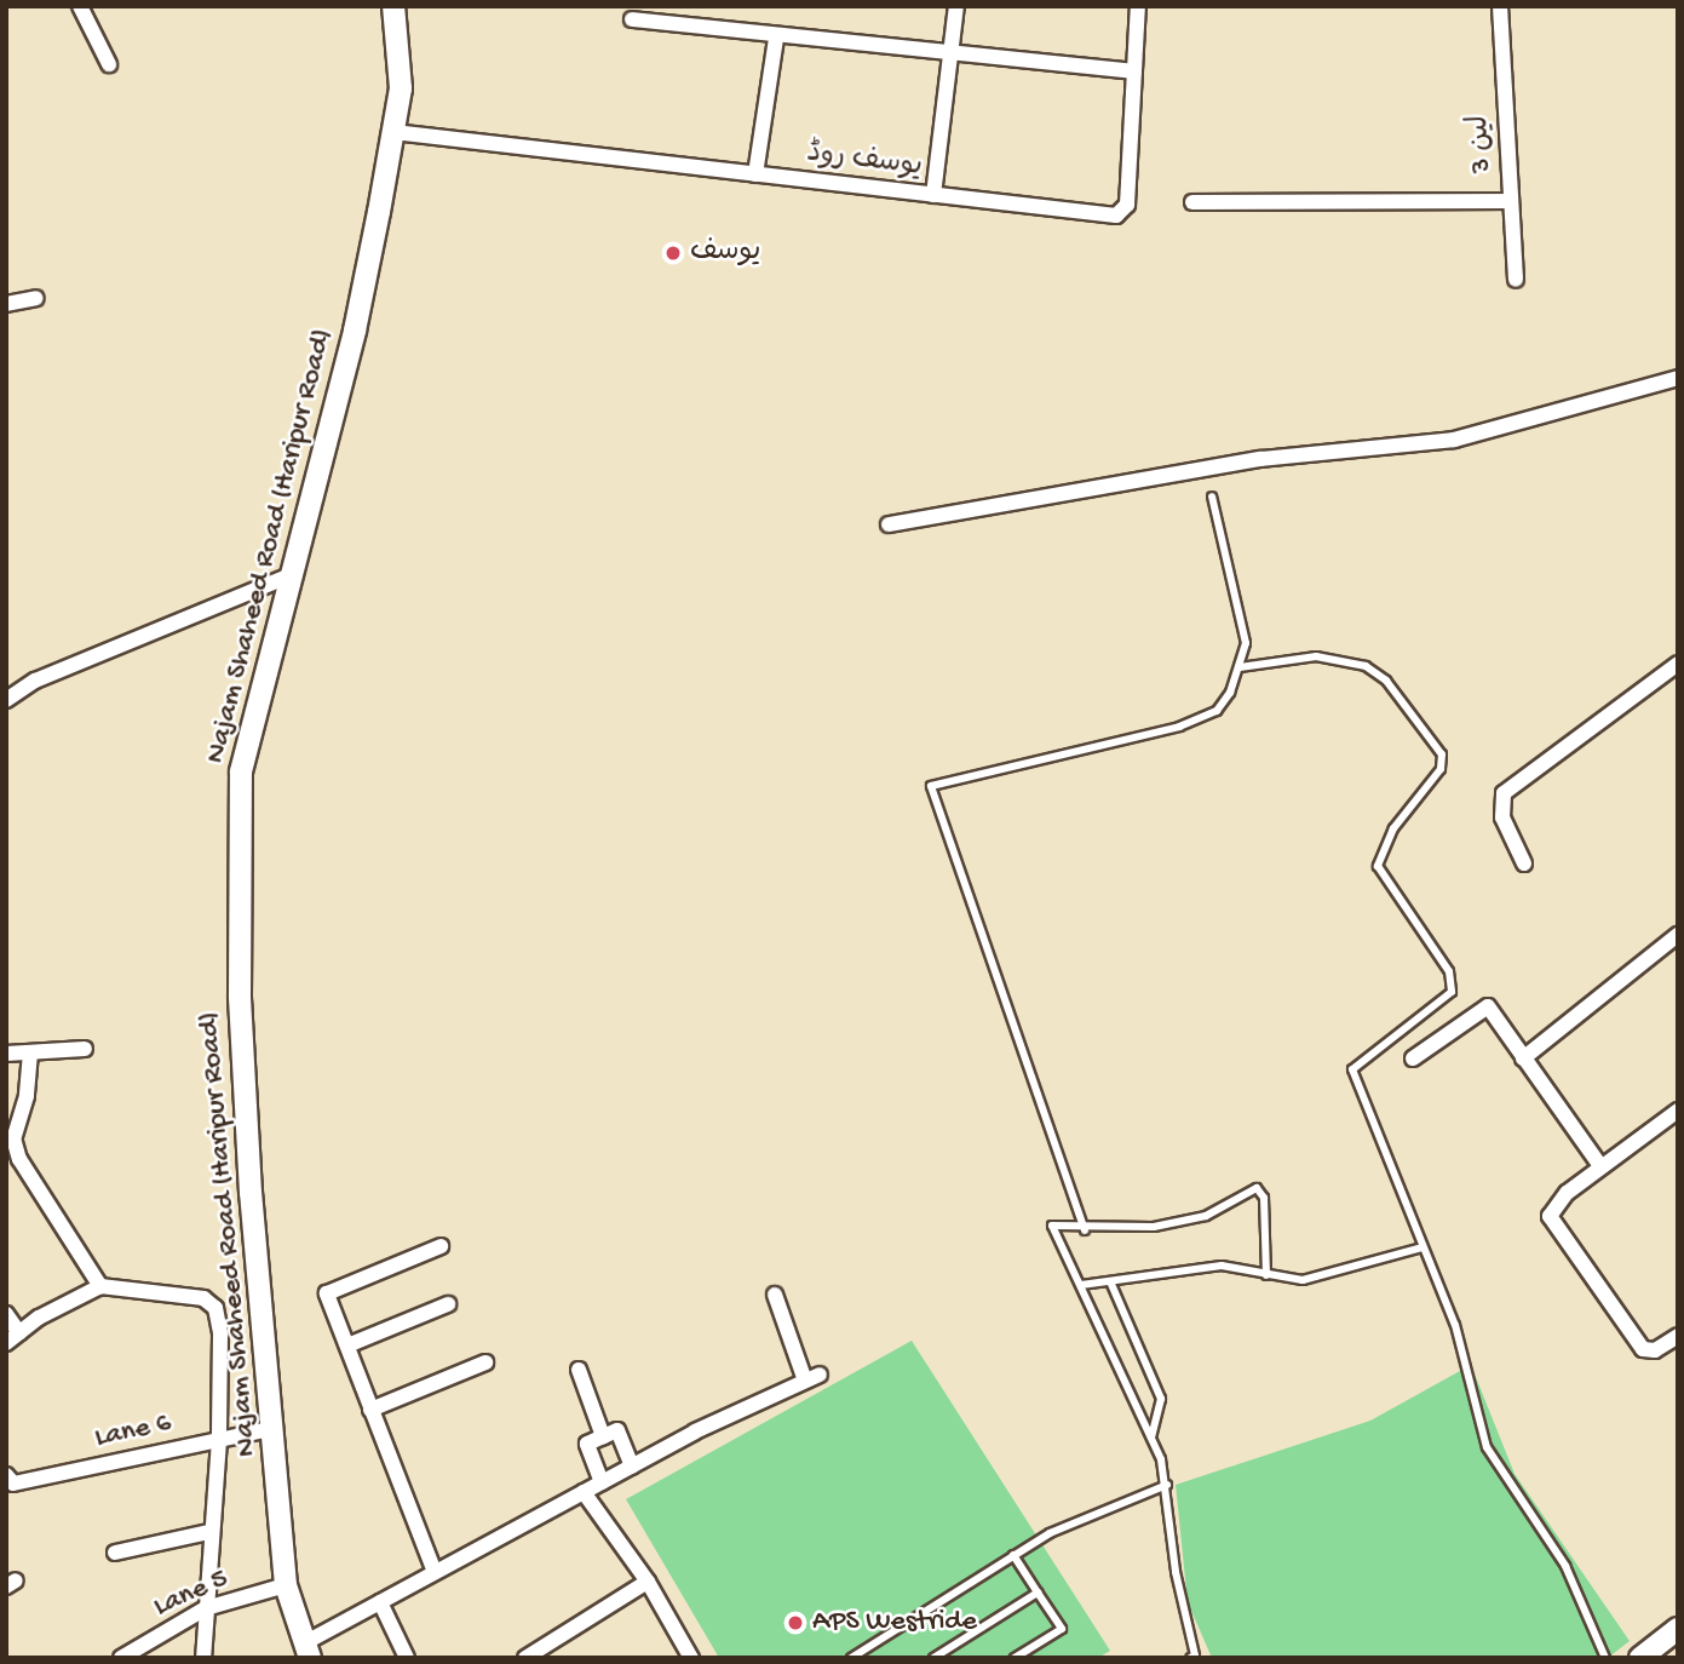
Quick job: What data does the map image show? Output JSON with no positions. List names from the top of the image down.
{
  "streets": {
    "main road": ["Najam Shaheed Road (Haripur Road)"],
    "street": [
      "لین 3",
      "یوسف روڈ",
      "Lane 6",
      "Lane 5"
    ]
  },
  "crossings": [
    ["یوسف روڈ", "Najam Shaheed Road (Haripur Road)"],
    ["Najam Shaheed Road (Haripur Road)", "Lane 6"],
    ["Najam Shaheed Road (Haripur Road)", "Lane 5"]
  ],
  "places": ["یوسف", "APS Westride"]
}
